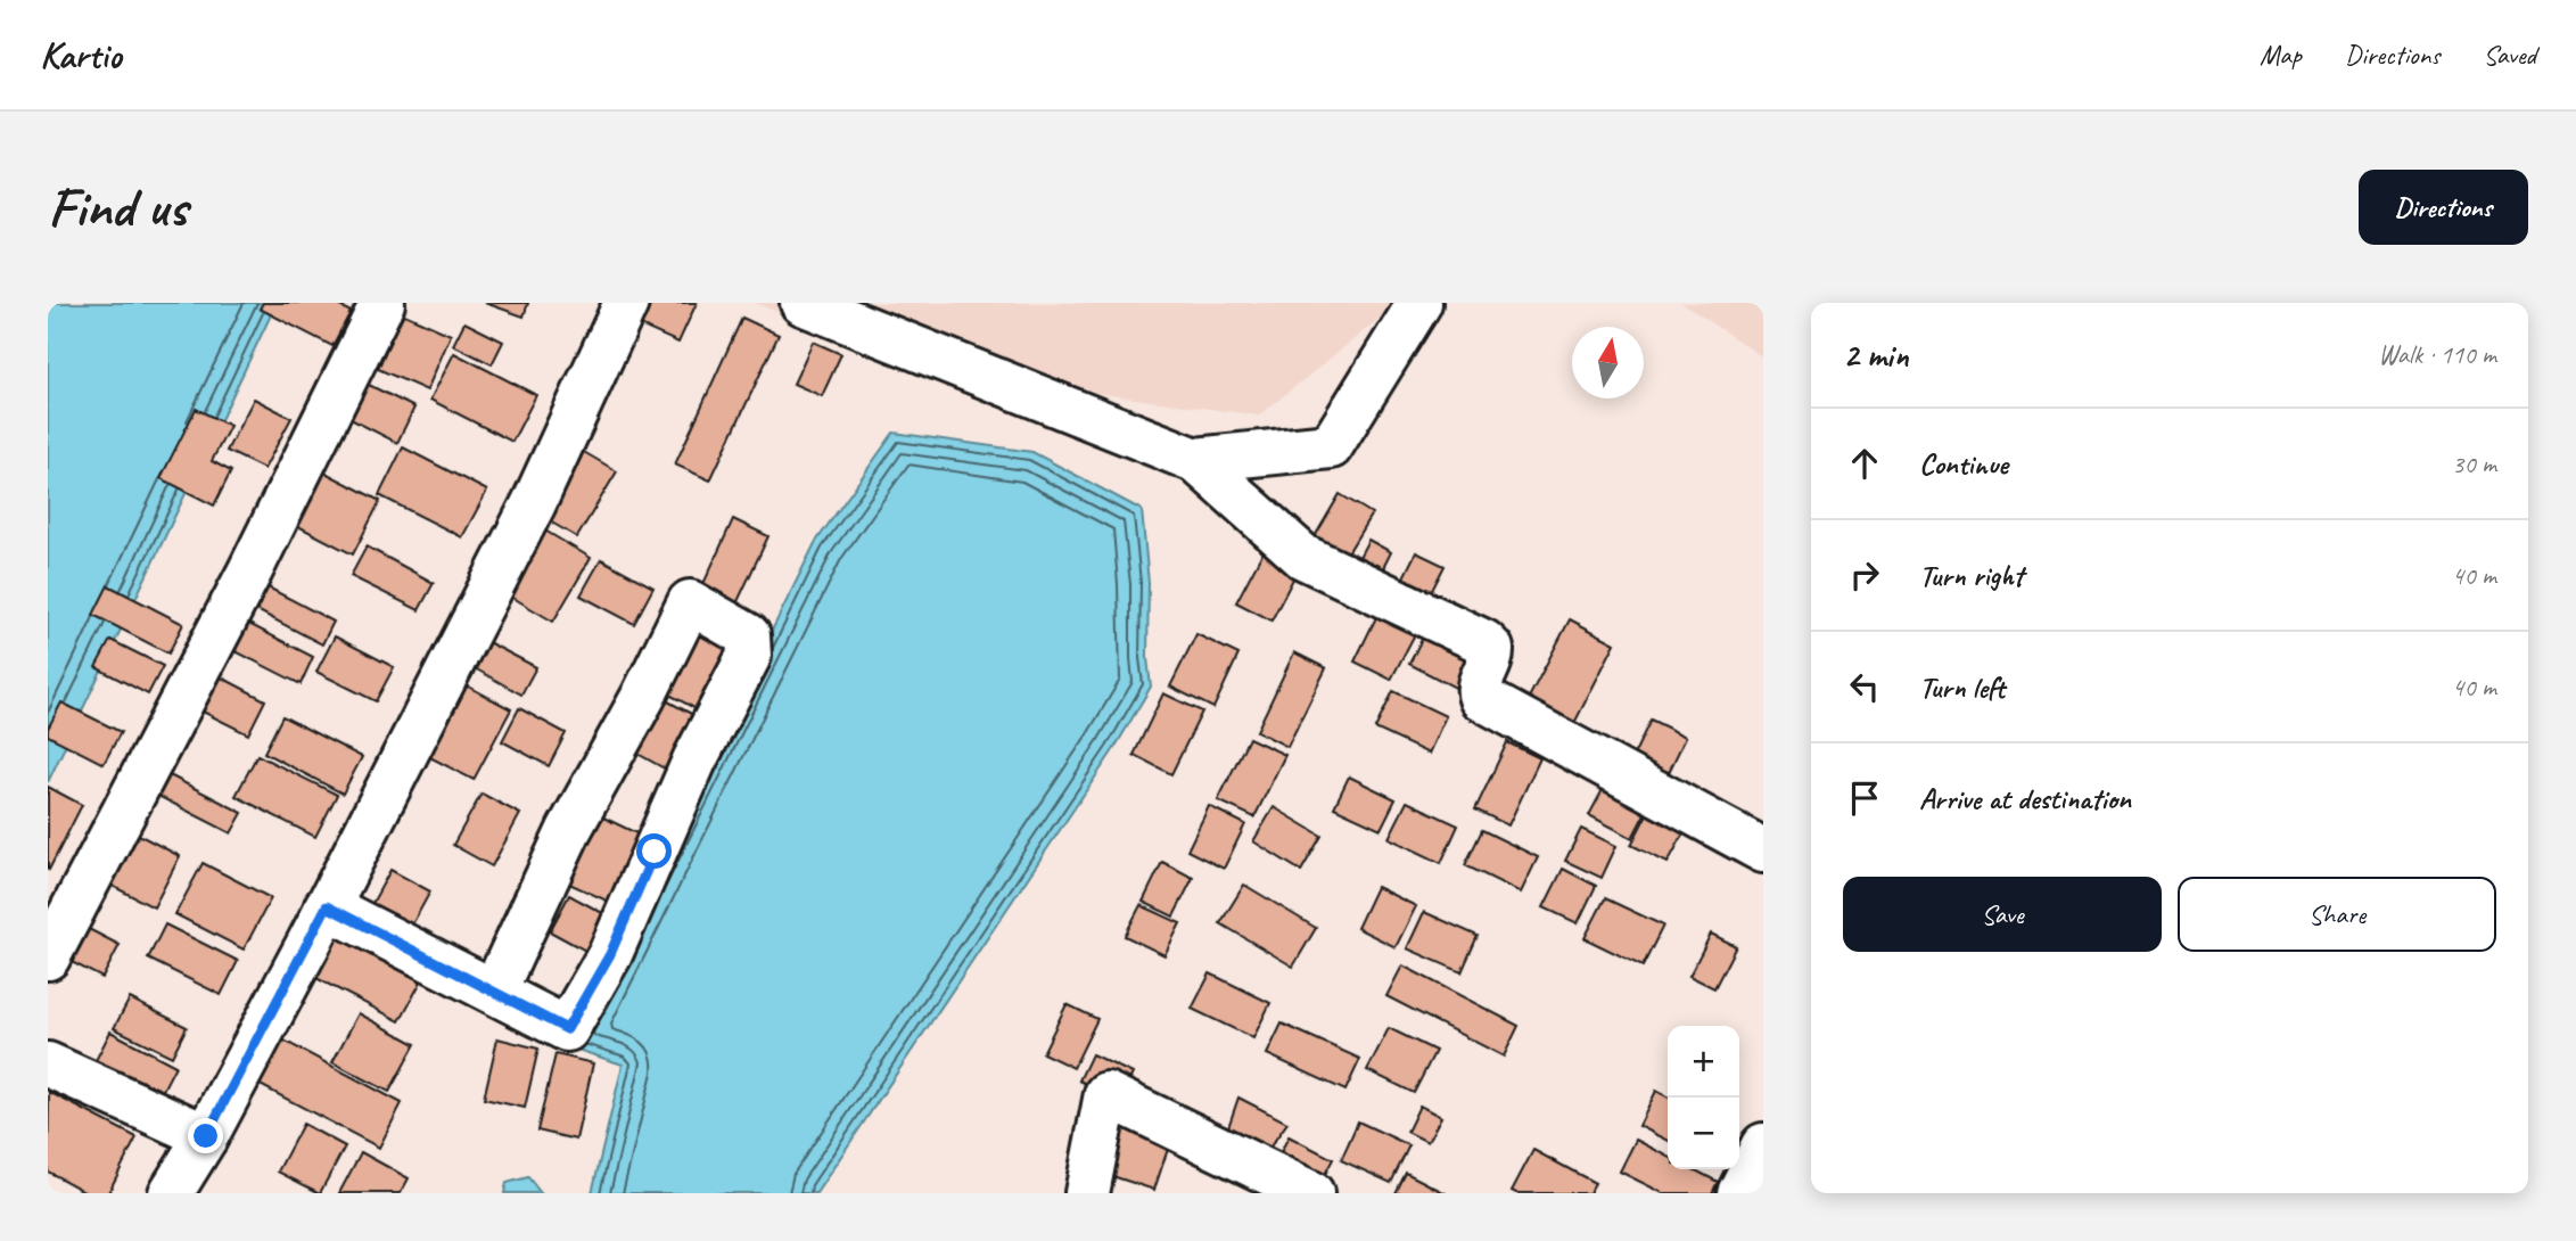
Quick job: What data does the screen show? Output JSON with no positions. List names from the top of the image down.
{
  "north": "top",
  "page": {
    "header": "Kartio",
    "nav": ["Map", "Directions", "Saved"],
    "buttons": [
      "Directions",
      ["Save", "Share"]
    ],
    "title": "Find us",
    "heading": ["2 min", "Walk · 110 m"],
    "list": [
      ["Continue", "30 m"],
      ["Turn right", "40 m"],
      ["Turn left", "40 m"],
      "Arrive at destination"
    ],
    "map_buttons": ["+", "−"]
  }
}
